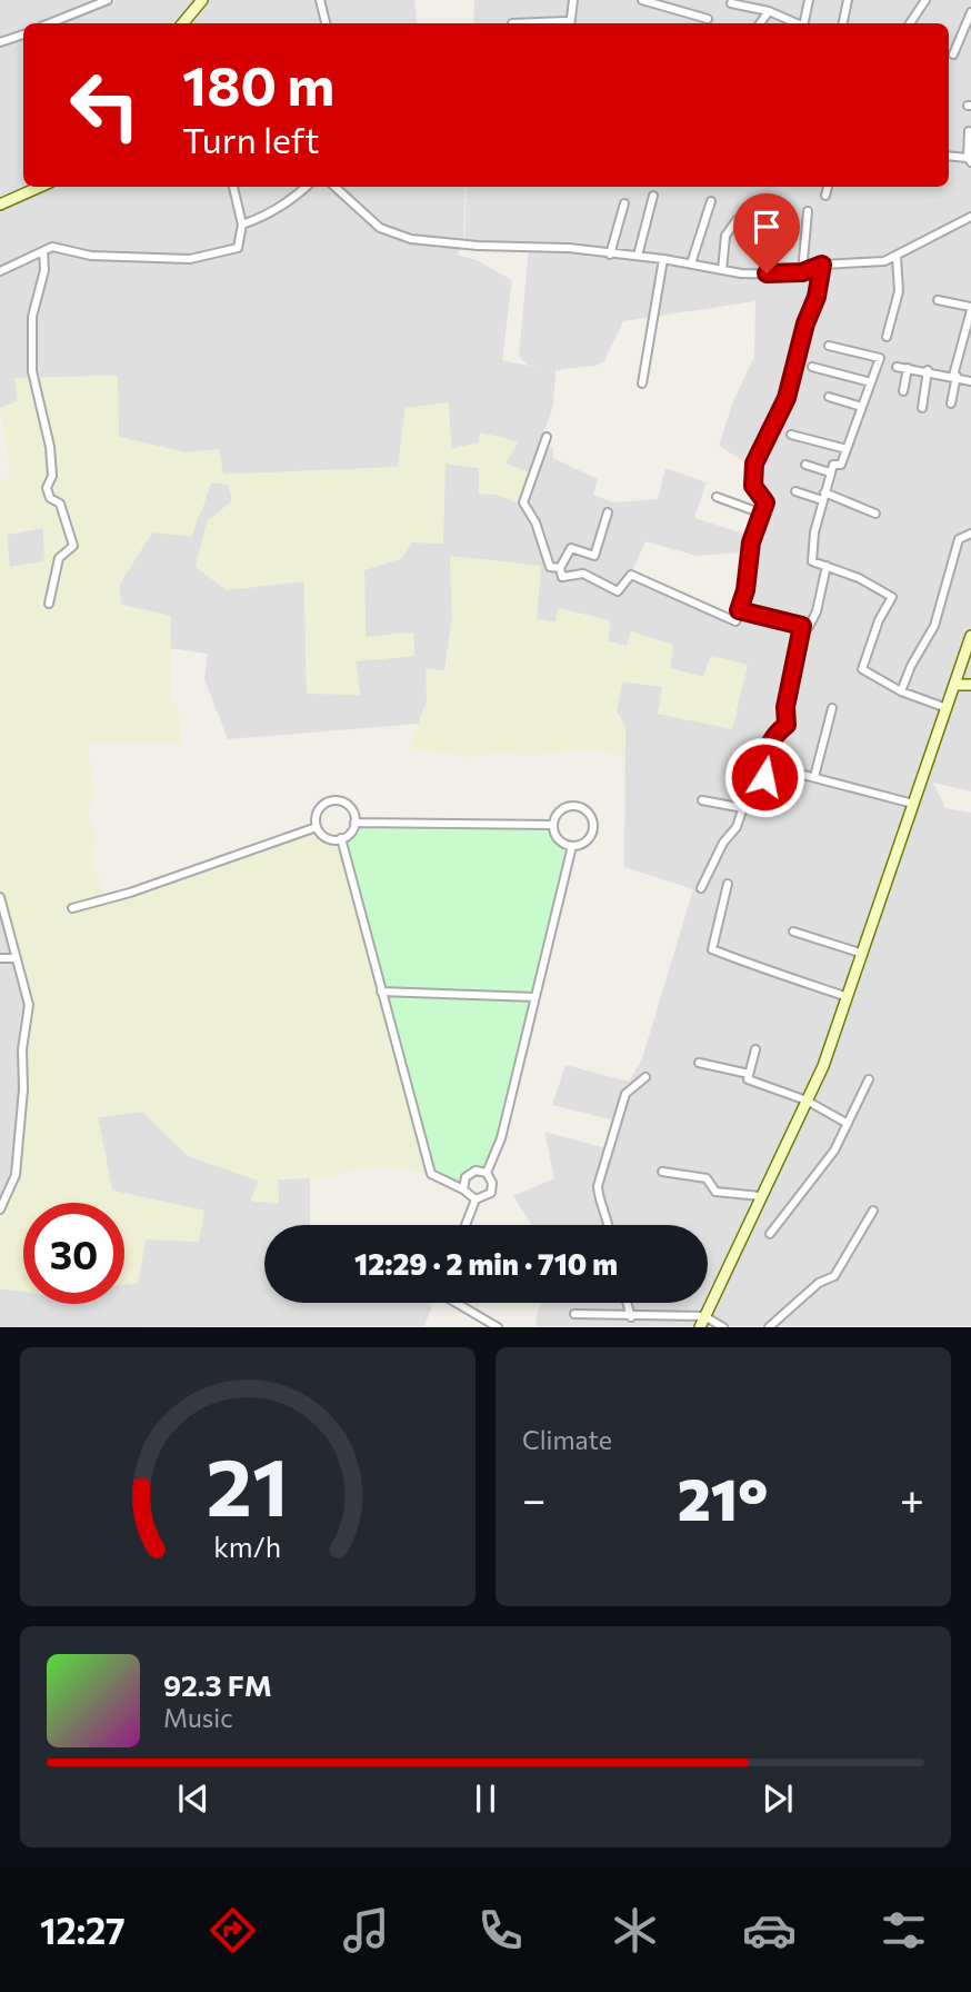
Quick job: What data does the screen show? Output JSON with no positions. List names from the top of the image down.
{
  "page": {
    "turn": ["180 m", "Turn left"],
    "limit": "30",
    "trip": "12:29 · 2 min · 710 m",
    "tile": "Climate",
    "heat": ["−", "21°", "+"],
    "song": ["92.3 FM", "Music"],
    "tabs": "12:27",
    "gauge": ["21", "km/h"]
  }
}
